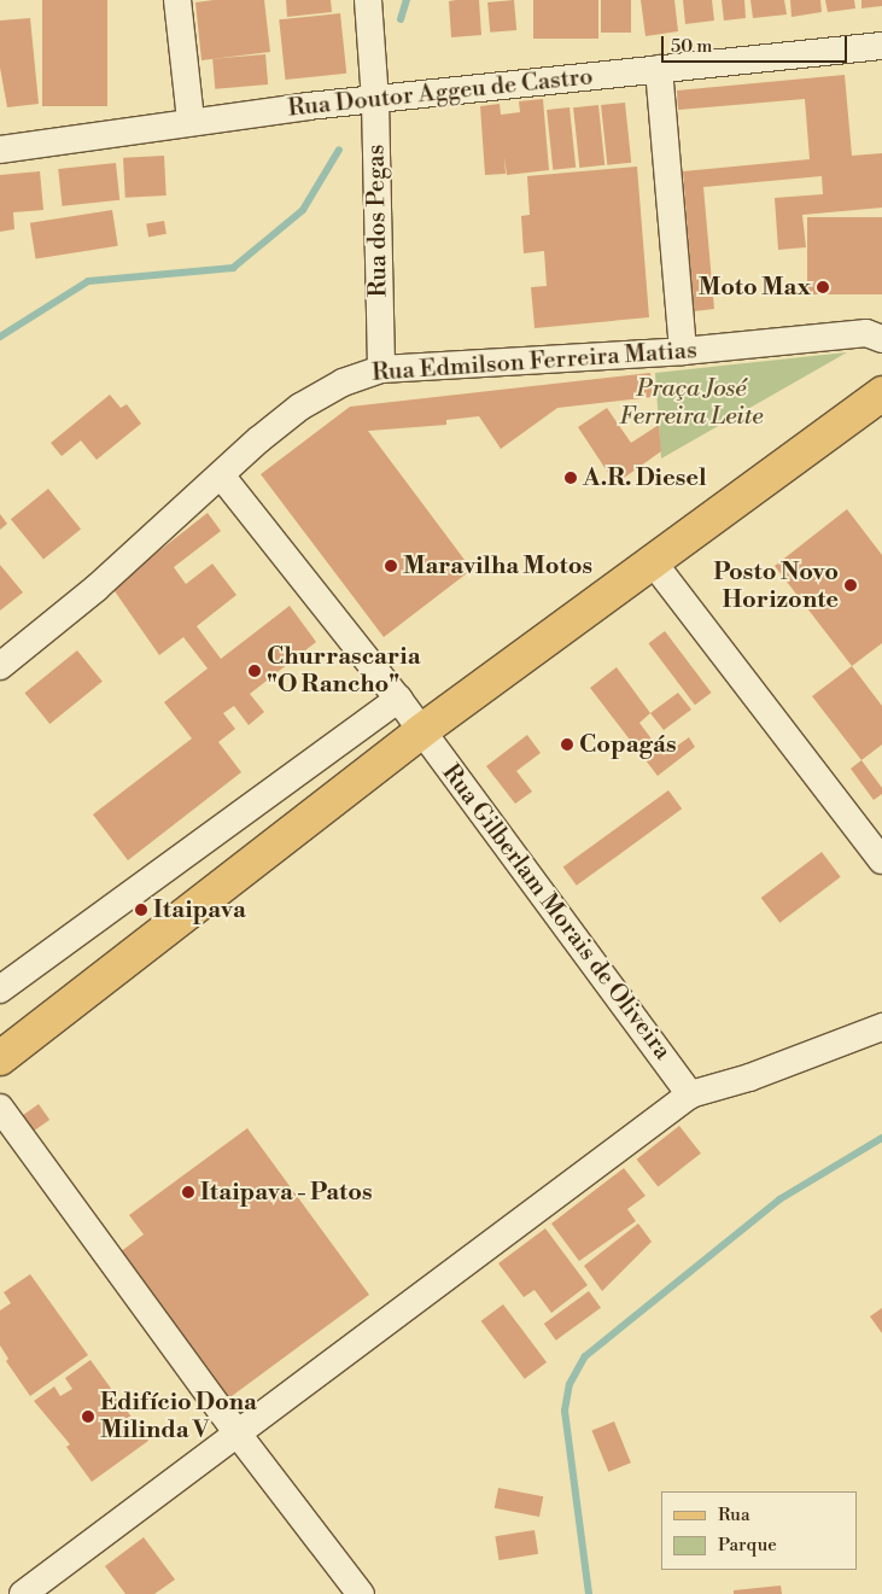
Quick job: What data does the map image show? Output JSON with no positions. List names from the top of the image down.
{
  "streets": {
    "street": [
      "Rua Doutor Aggeu de Castro",
      "Rua dos Pegas",
      "Rua Edmilson Ferreira Matias",
      "Rua Gilberlam Morais de Oliveira"
    ]
  },
  "crossings": [
    ["Rua Doutor Aggeu de Castro", "Rua dos Pegas"],
    ["Rua dos Pegas", "Rua Edmilson Ferreira Matias"],
    ["Rua Edmilson Ferreira Matias", "Rua Gilberlam Morais de Oliveira"]
  ],
  "parks": ["Praça José Ferreira Leite"],
  "places": [
    "Moto Max",
    "A.R. Diesel",
    "Maravilha Motos",
    "Posto Novo Horizonte",
    "Churrascaria \"O Rancho\"",
    "Copagás",
    "Itaipava",
    "Itaipava - Patos",
    "Edifício Dona Milinda V"
  ],
  "legend": ["Rua", "Parque"],
  "scale_bar": "50 m"
}
